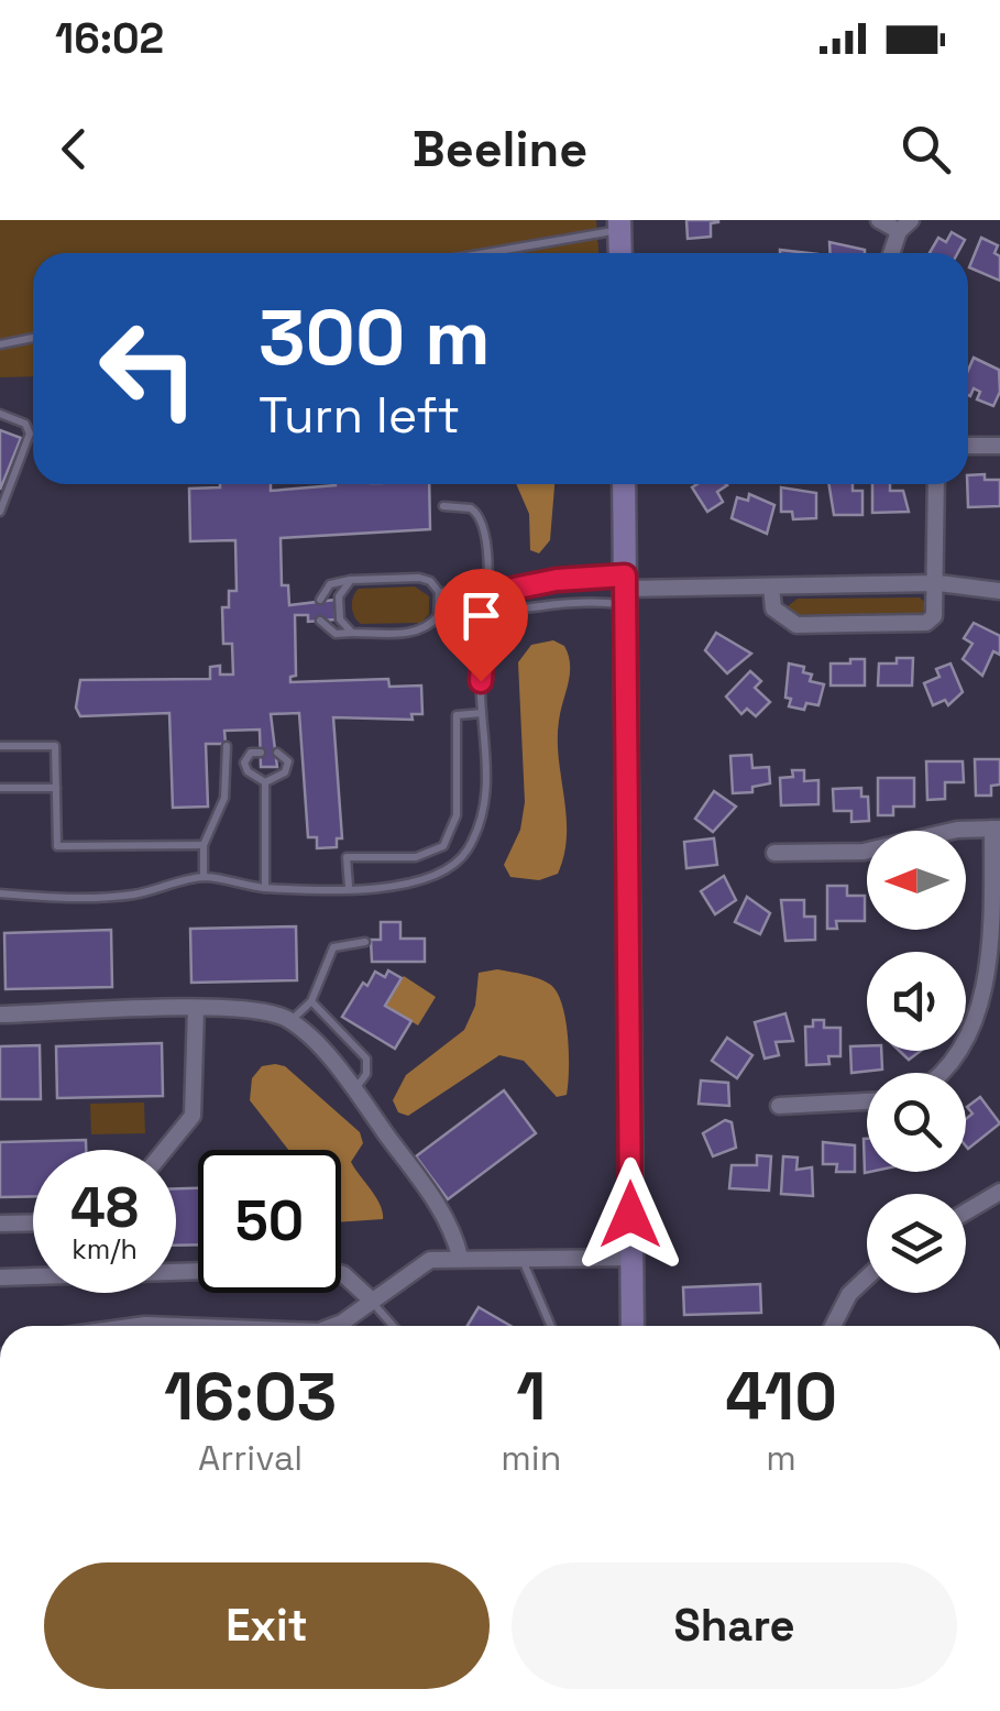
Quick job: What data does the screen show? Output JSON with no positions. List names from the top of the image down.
{
  "north": "left",
  "page": {
    "status": "16:02",
    "header": "Beeline",
    "turn": ["300 m", "Turn left"],
    "speed": "48 km/h",
    "limit": "50",
    "eta": [
      "16:03",
      "Arrival",
      "1",
      "min",
      "410",
      "m"
    ],
    "buttons": ["Exit", "Share"]
  }
}
